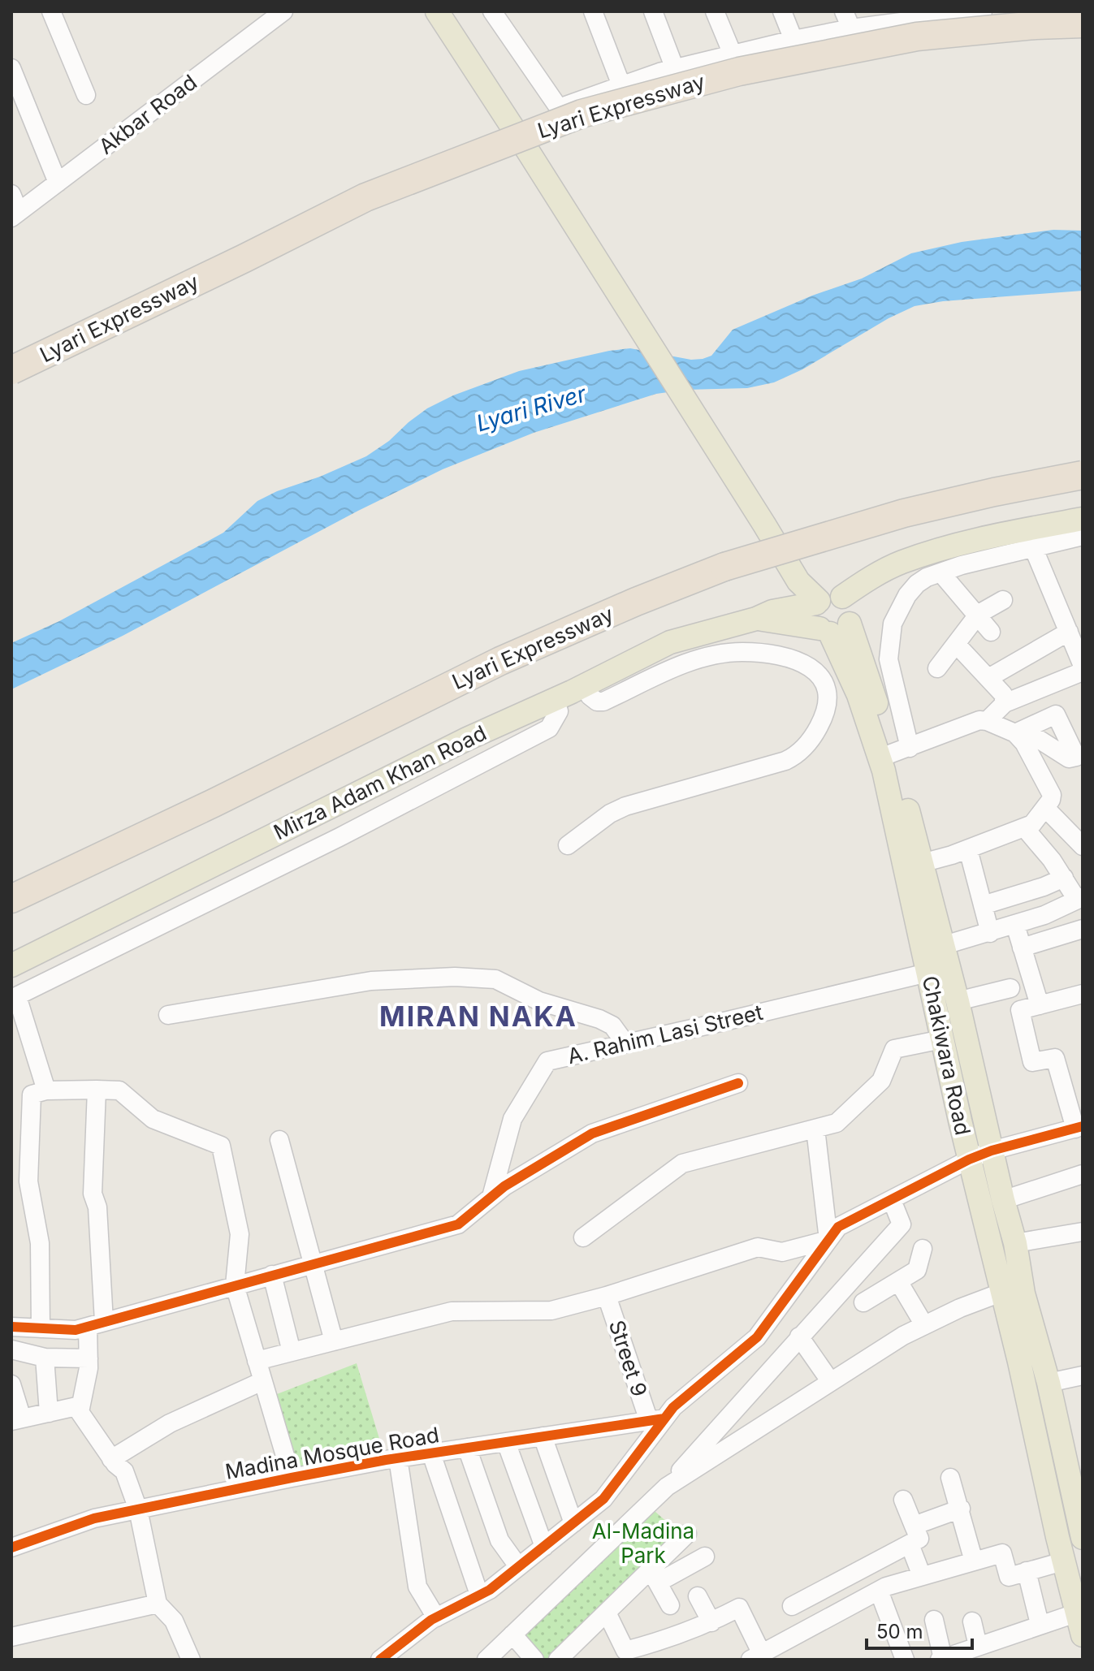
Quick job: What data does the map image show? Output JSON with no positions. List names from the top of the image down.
{
  "streets": {
    "highway": ["Lyari Expressway"],
    "main road": ["Mirza Adam Khan Road", "Chakiwara Road"],
    "street": [
      "Akbar Road",
      "A. Rahim Lasi Street",
      "Street 9",
      "Madina Mosque Road"
    ]
  },
  "crossings": [
    ["Mirza Adam Khan Road", "Chakiwara Road"],
    ["A. Rahim Lasi Street", "Chakiwara Road"],
    ["Street 9", "Madina Mosque Road"]
  ],
  "districts": ["MIRAN NAKA"],
  "water": ["Lyari River"],
  "parks": ["Al-Madina Park"],
  "scale_bar": "50 m"
}
